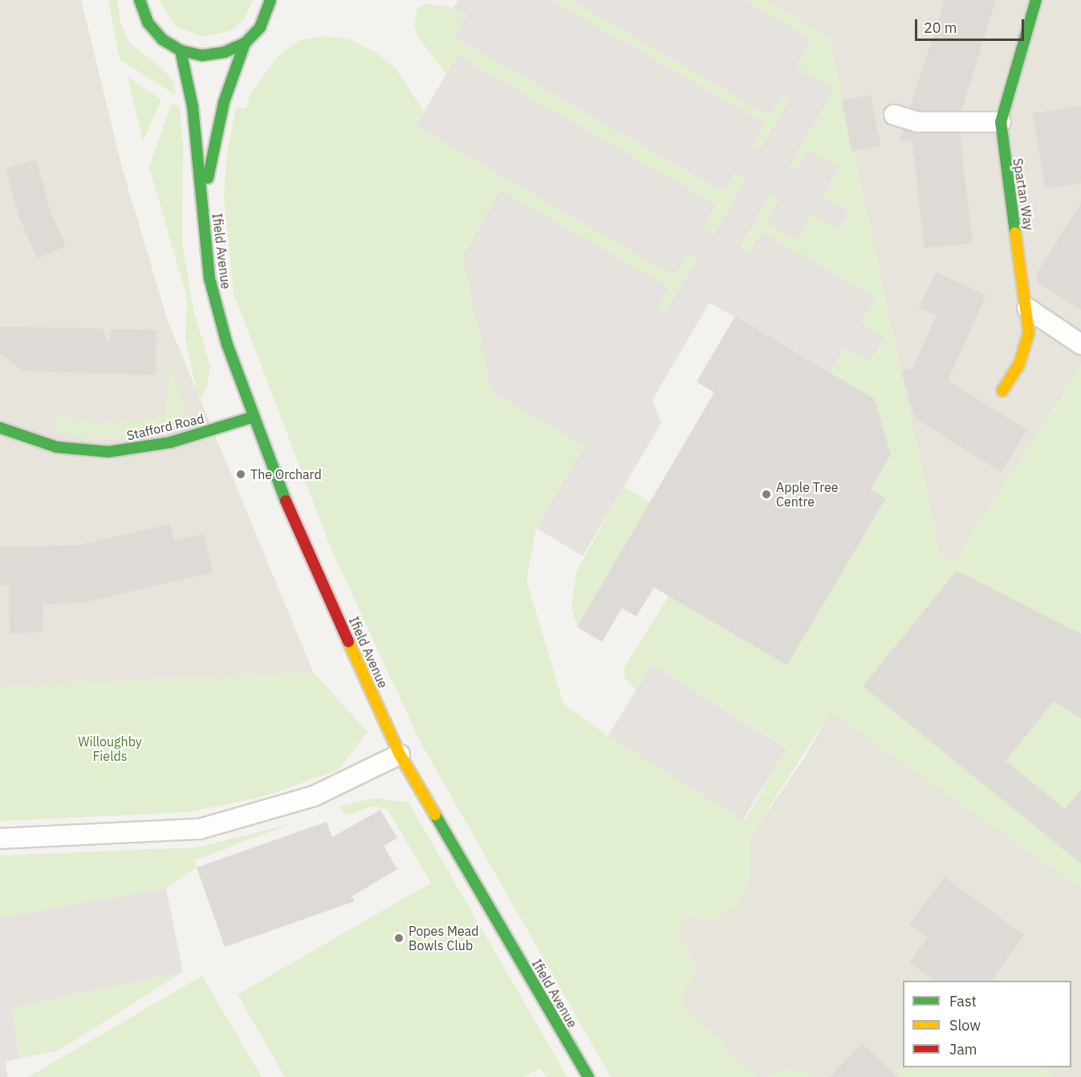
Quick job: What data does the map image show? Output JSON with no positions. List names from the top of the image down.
{
  "streets": {
    "street": ["Spartan Way", "Ifield Avenue", "Stafford Road"]
  },
  "crossings": [
    ["Ifield Avenue", "Stafford Road"]
  ],
  "parks": ["Willoughby Fields"],
  "places": ["The Orchard", "Apple Tree Centre", "Popes Mead Bowls Club"],
  "legend": ["Fast", "Slow", "Jam"],
  "scale_bar": "20 m"
}
